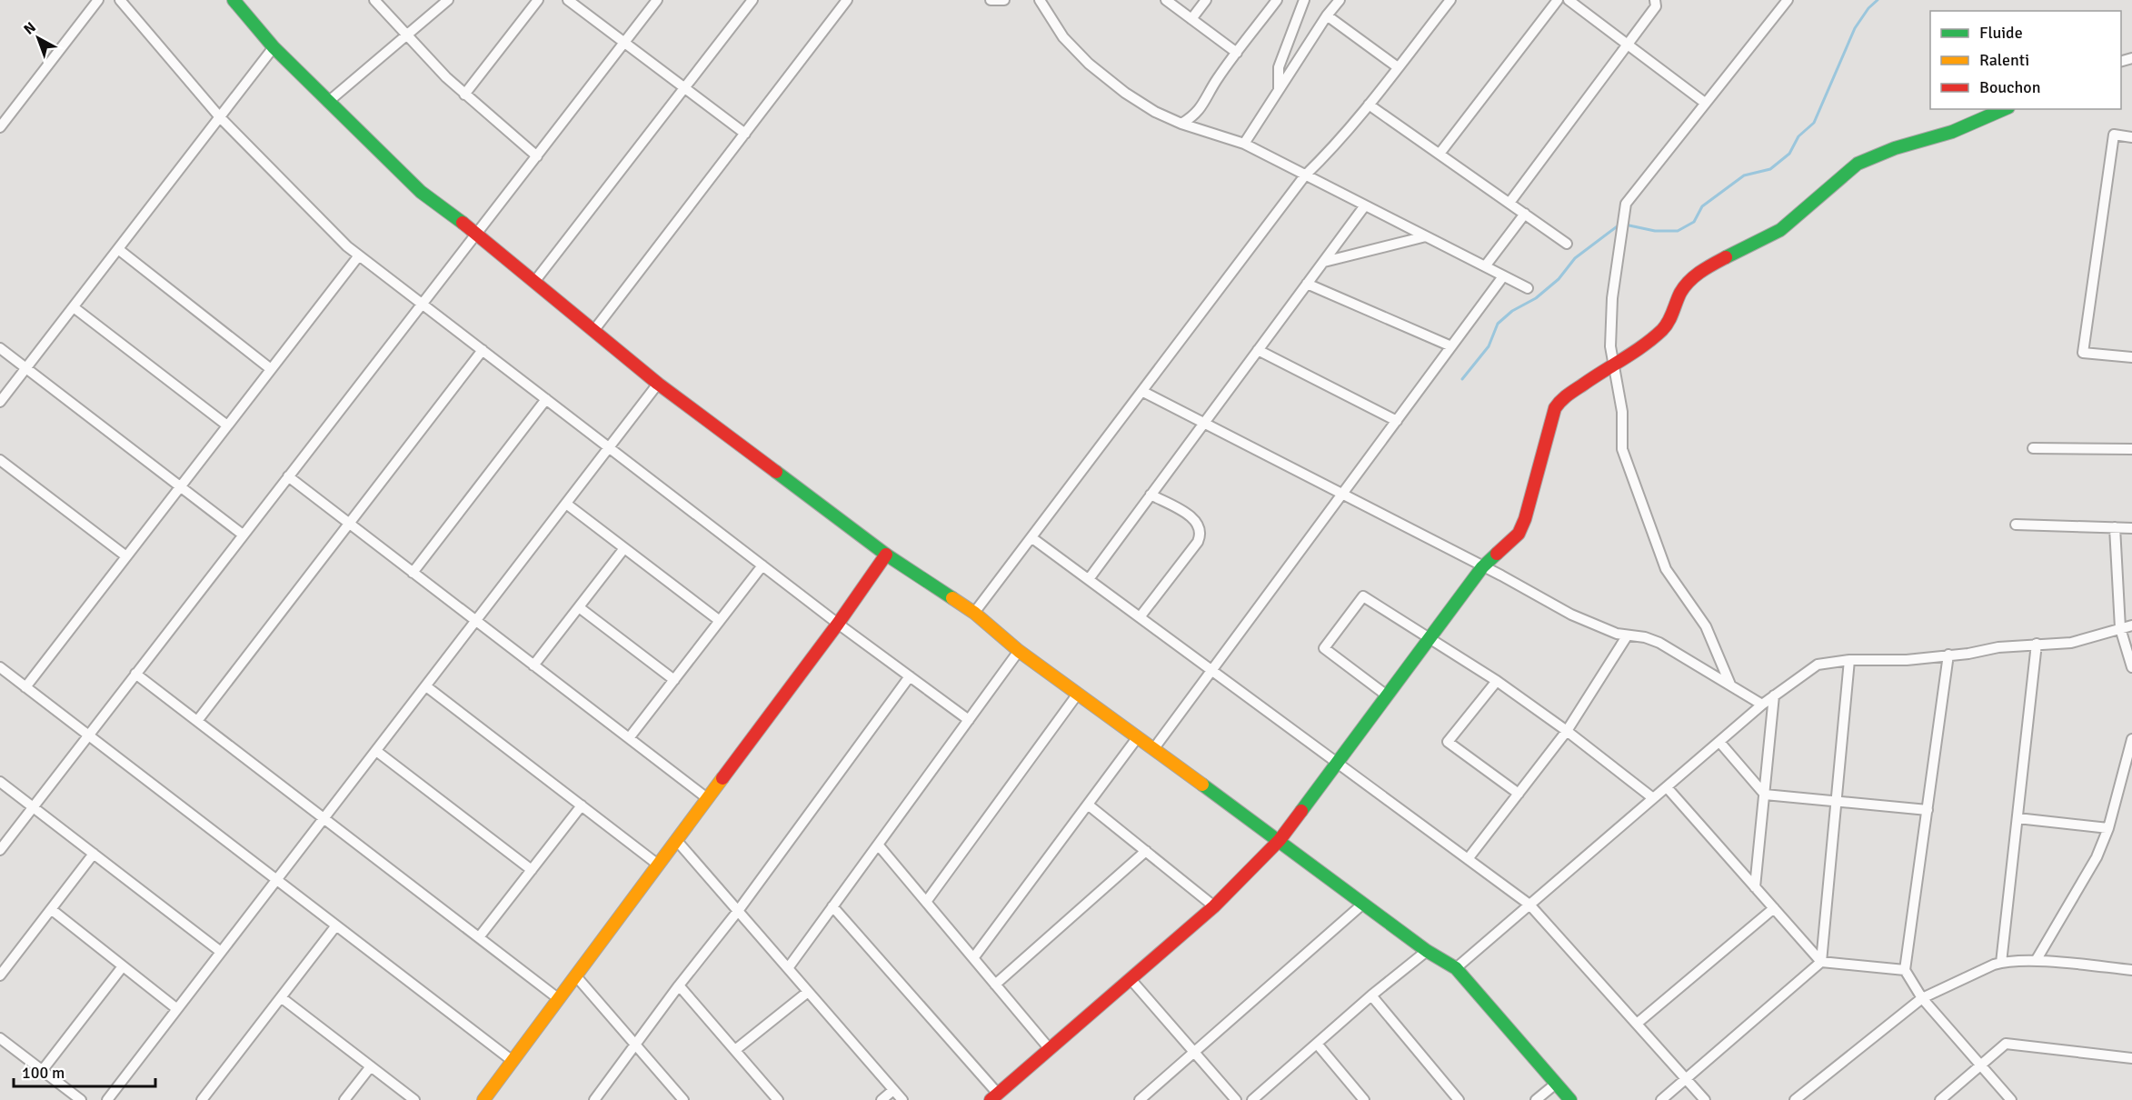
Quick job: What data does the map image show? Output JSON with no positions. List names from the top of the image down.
{
  "legend": ["Fluide", "Ralenti", "Bouchon"],
  "scale_bar": "100 m",
  "north": "top left"
}
